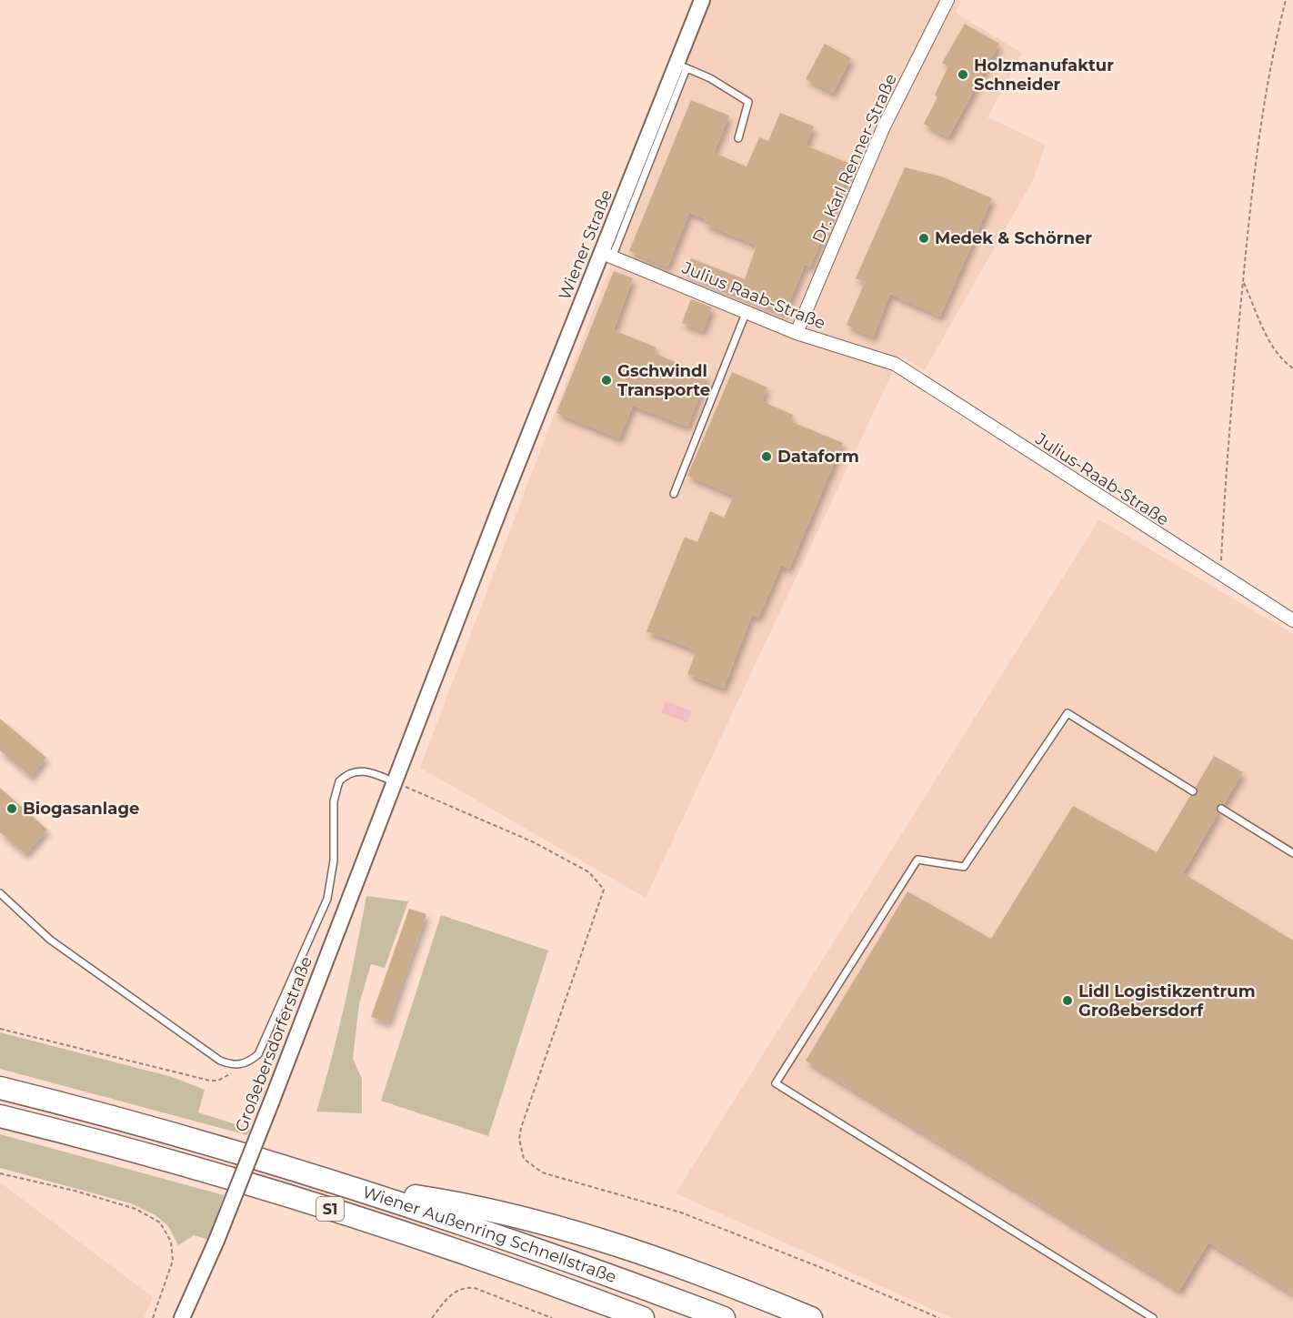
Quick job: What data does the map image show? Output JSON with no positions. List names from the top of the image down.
{
  "streets": {
    "highway": ["S1", "Wiener Außenring Schnellstraße"],
    "street": [
      "Dr. Karl Renner-Straße",
      "Wiener Straße",
      "Julius Raab-Straße",
      "Julius-Raab-Straße",
      "Großebersdorferstraße"
    ]
  },
  "crossings": [
    ["Dr. Karl Renner-Straße", "Julius Raab-Straße"],
    ["Wiener Straße", "Julius Raab-Straße"],
    ["Wiener Straße", "Großebersdorferstraße"],
    ["Julius Raab-Straße", "Julius-Raab-Straße"]
  ],
  "places": [
    "Holzmanufaktur Schneider",
    "Medek & Schörner",
    "Gschwindl Transporte",
    "Dataform",
    "Biogasanlage",
    "Lidl Logistikzentrum Großebersdorf"
  ]
}
